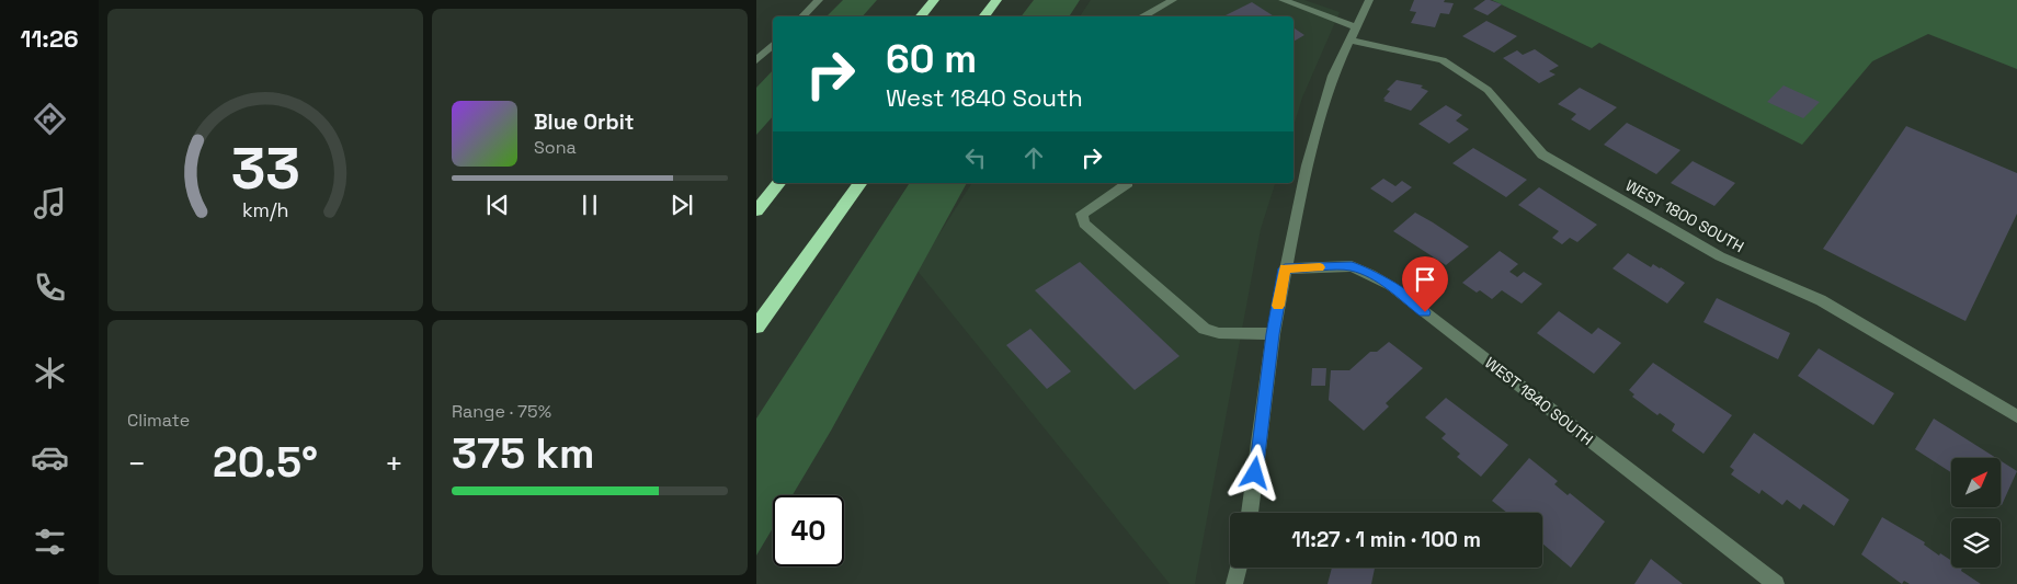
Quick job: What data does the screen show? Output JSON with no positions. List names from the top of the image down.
{
  "streets": {
    "street": ["WEST 1800 SOUTH", "WEST 1840 SOUTH"]
  },
  "north": "top right",
  "page": {
    "tabs": "11:26",
    "turn": ["60 m", "West 1840 South"],
    "song": ["Blue Orbit", "Sona"],
    "tile": [
      "Climate",
      ["Range · 75%", "375 km"]
    ],
    "heat": ["−", "20.5°", "+"],
    "limit": "40",
    "trip": "11:27 · 1 min · 100 m",
    "gauge": ["33", "km/h"]
  }
}
